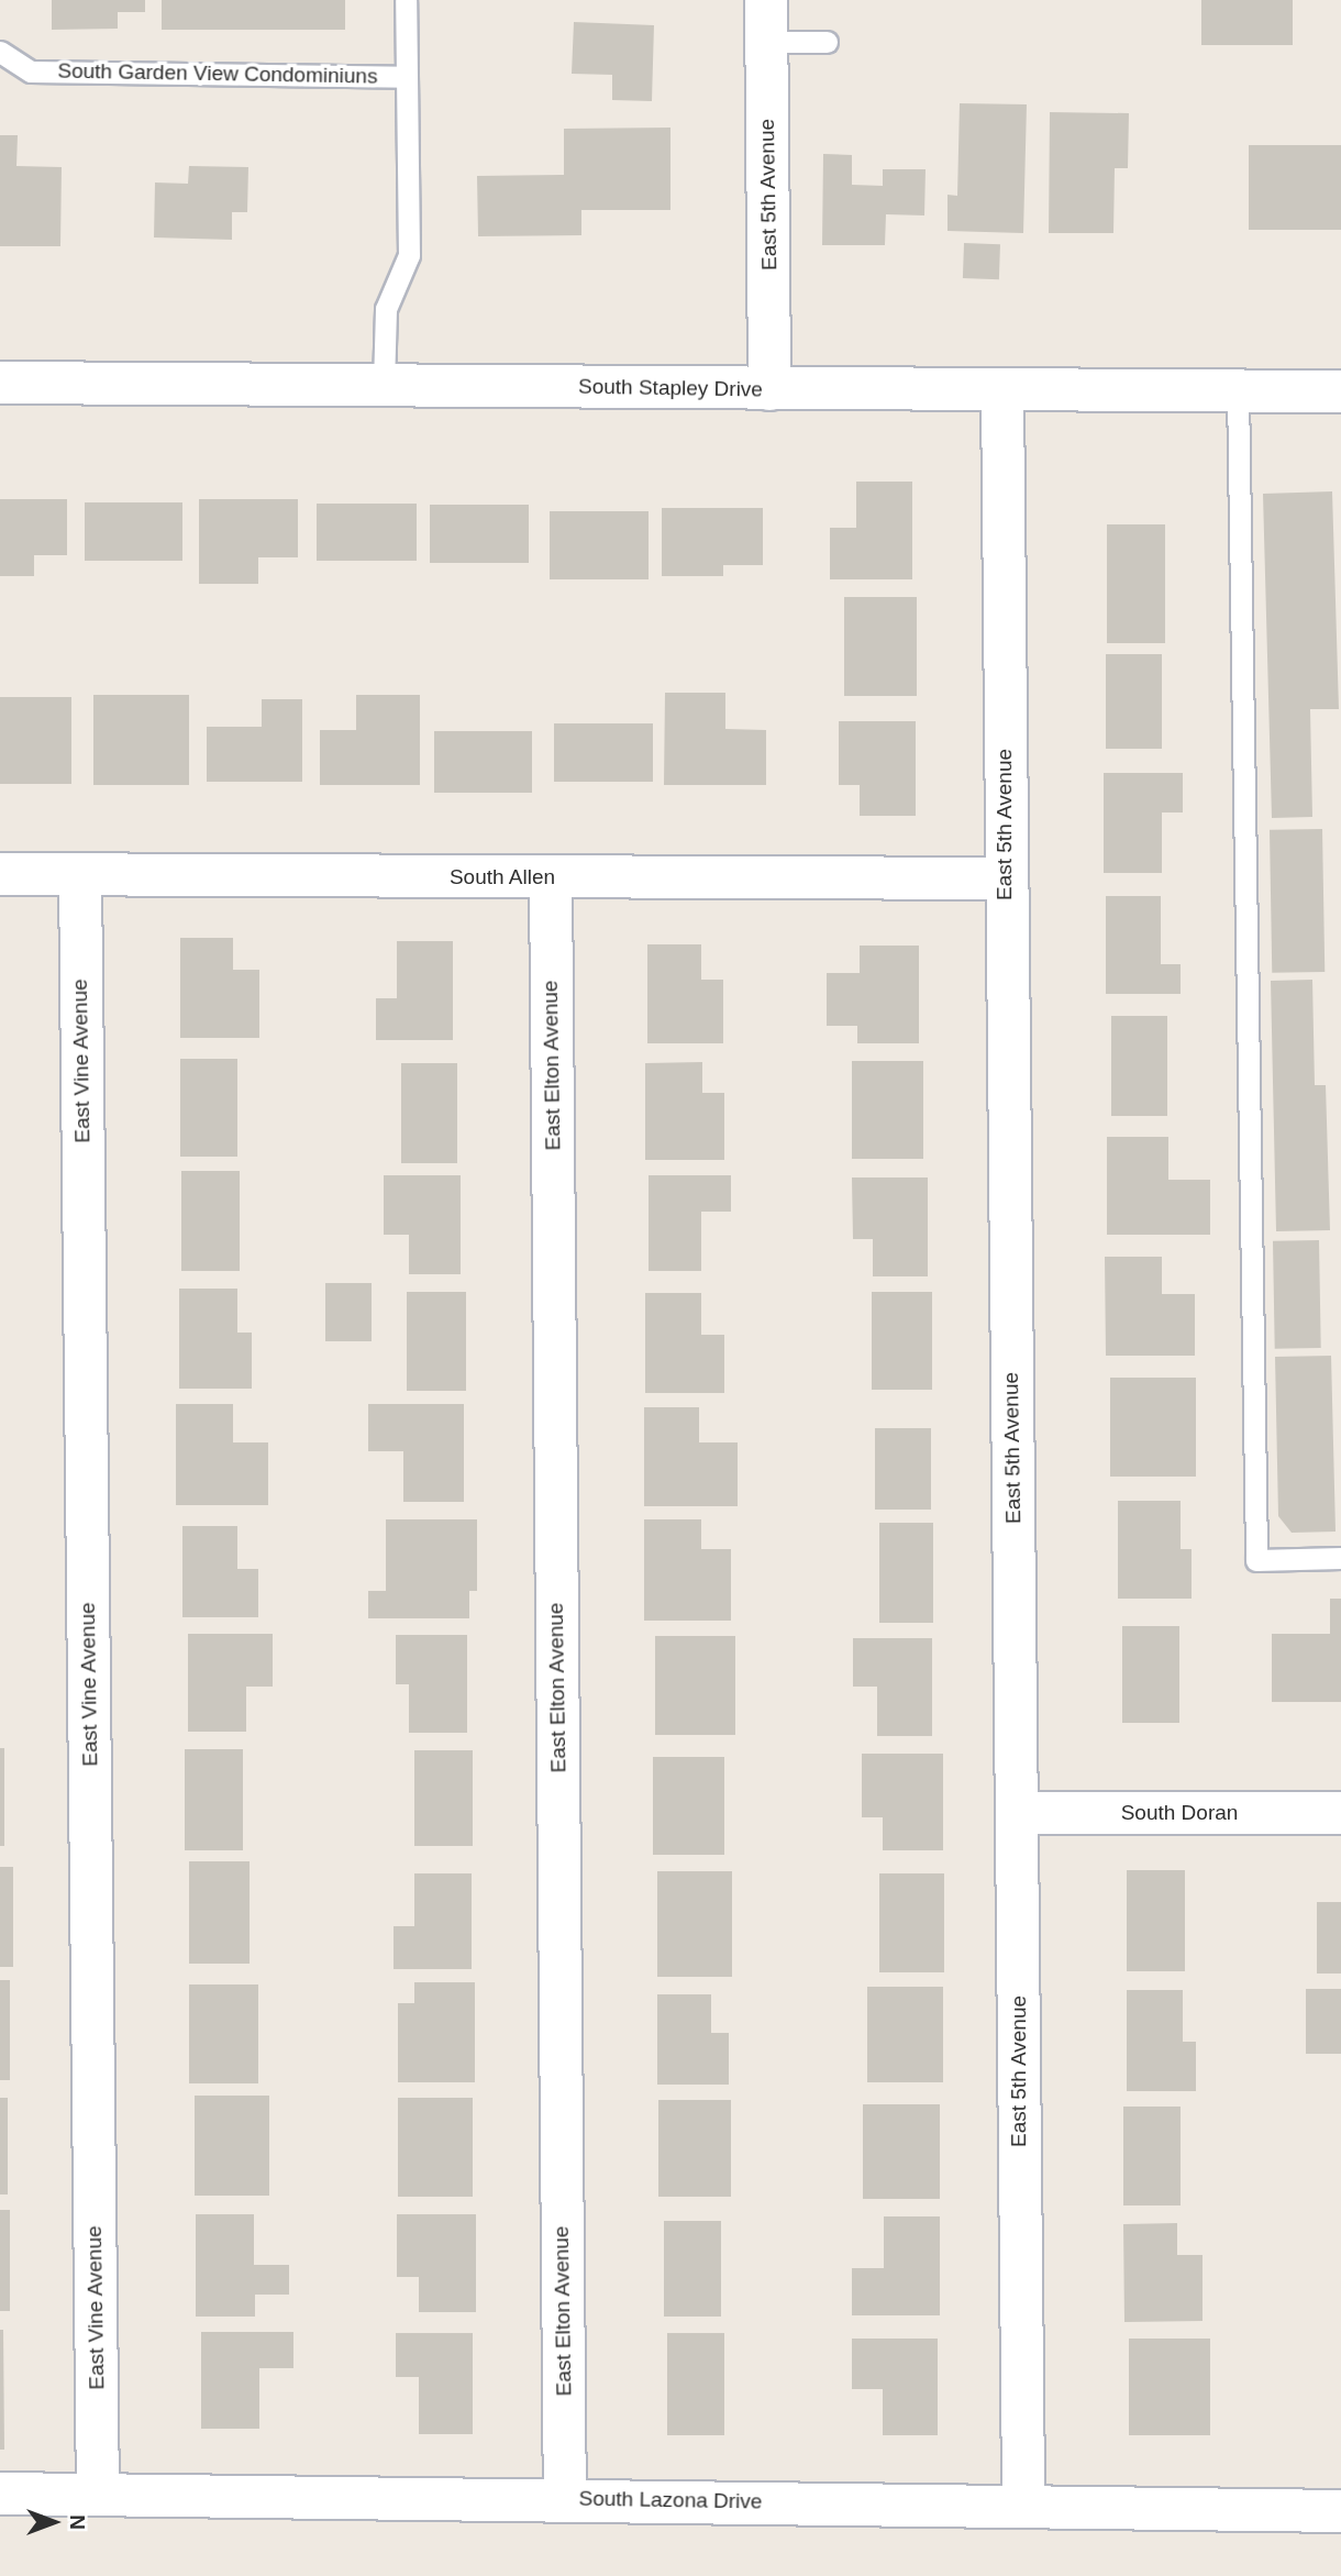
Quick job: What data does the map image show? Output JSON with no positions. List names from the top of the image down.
{
  "streets": {
    "street": [
      "East 5th Avenue",
      "South Stapley Drive",
      "South Allen",
      "East Vine Avenue",
      "East Elton Avenue",
      "South Doran",
      "South Lazona Drive"
    ],
    "lane": ["South Garden View Condominiuns"]
  },
  "crossings": [
    ["East 5th Avenue", "South Stapley Drive"],
    ["East 5th Avenue", "South Allen"],
    ["East 5th Avenue", "South Doran"],
    ["East 5th Avenue", "South Lazona Drive"],
    ["South Allen", "East Vine Avenue"],
    ["South Allen", "East Elton Avenue"],
    ["East Vine Avenue", "South Lazona Drive"],
    ["East Elton Avenue", "South Lazona Drive"]
  ],
  "north": "right"
}
